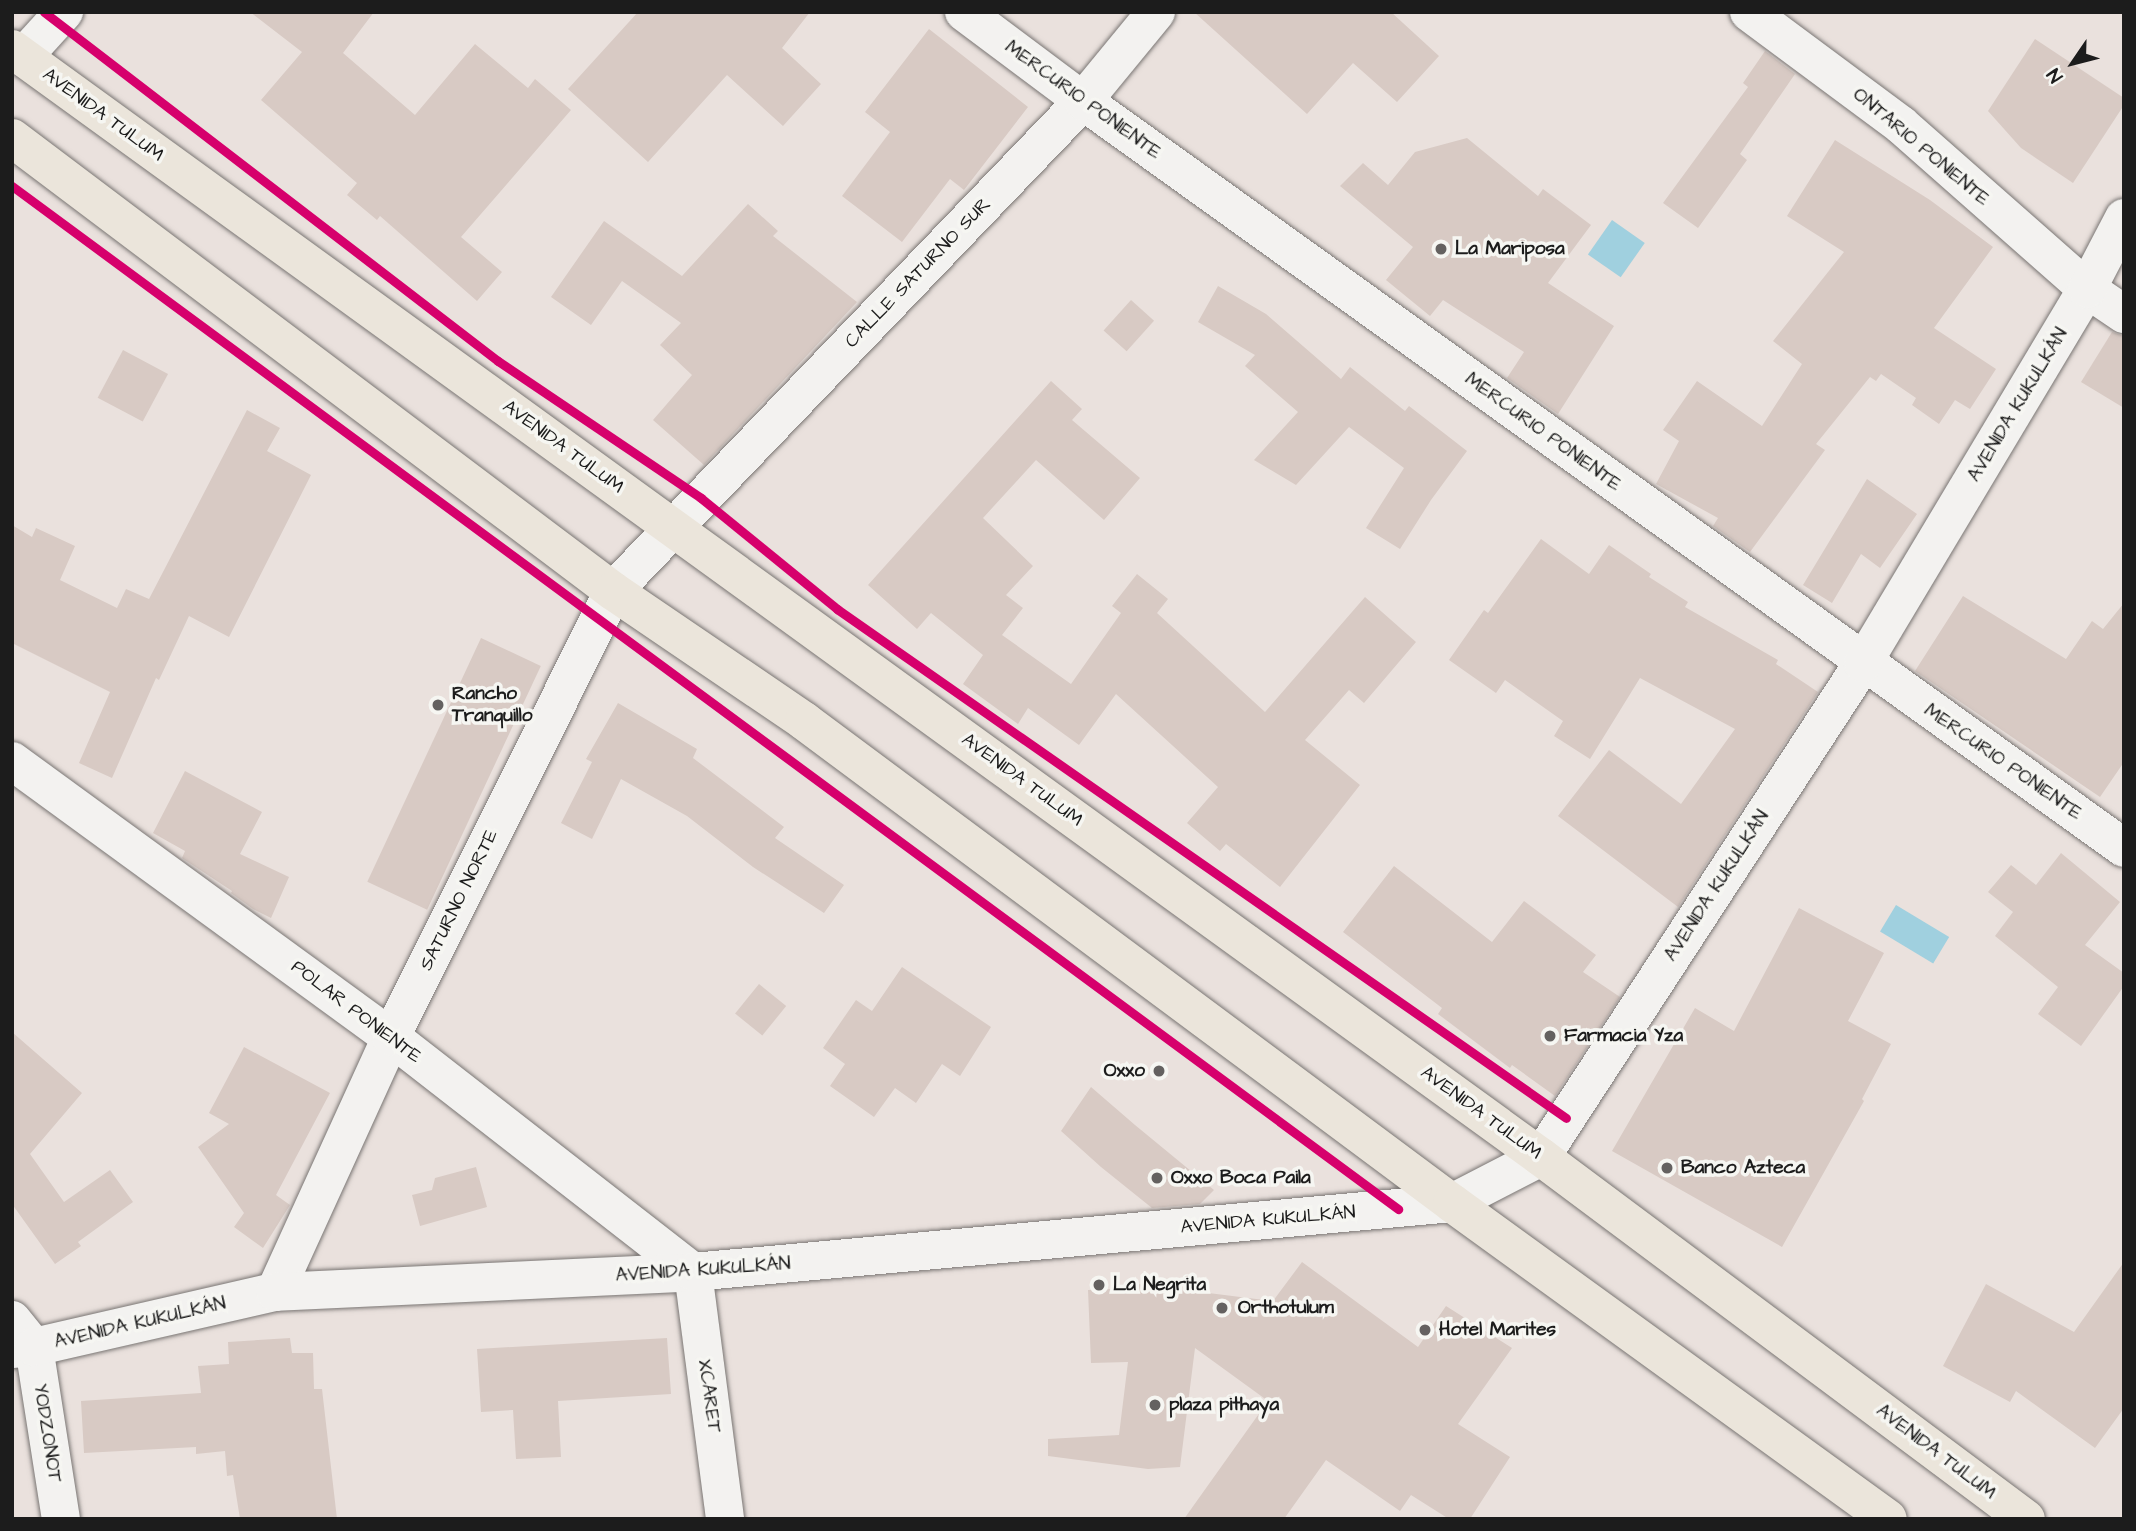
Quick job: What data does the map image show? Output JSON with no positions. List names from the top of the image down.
{
  "streets": {
    "main road": ["AVENIDA TULUM"],
    "street": [
      "MERCURIO PONIENTE",
      "ONTARIO PONIENTE",
      "CALLE SATURNO SUR",
      "AVENIDA KUKULKÁN",
      "SATURNO NORTE",
      "POLAR PONIENTE",
      "XCARET",
      "YODZONOT"
    ]
  },
  "crossings": [
    ["MERCURIO PONIENTE", "CALLE SATURNO SUR"],
    ["MERCURIO PONIENTE", "AVENIDA KUKULKÁN"],
    ["AVENIDA TULUM", "CALLE SATURNO SUR"],
    ["AVENIDA TULUM", "AVENIDA KUKULKÁN"],
    ["AVENIDA TULUM", "SATURNO NORTE"],
    ["ONTARIO PONIENTE", "AVENIDA KUKULKÁN"],
    ["CALLE SATURNO SUR", "SATURNO NORTE"],
    ["AVENIDA KUKULKÁN", "SATURNO NORTE"],
    ["AVENIDA KUKULKÁN", "POLAR PONIENTE"],
    ["AVENIDA KUKULKÁN", "XCARET"],
    ["AVENIDA KUKULKÁN", "YODZONOT"],
    ["SATURNO NORTE", "POLAR PONIENTE"],
    ["POLAR PONIENTE", "XCARET"]
  ],
  "places": [
    "La Mariposa",
    "Rancho Tranquillo",
    "Farmacia Yza",
    "Oxxo",
    "Banco Azteca",
    "Oxxo Boca Paila",
    "La Negrita",
    "Orthotulum",
    "Hotel Marites",
    "plaza pithaya"
  ],
  "north": "bottom left"
}
